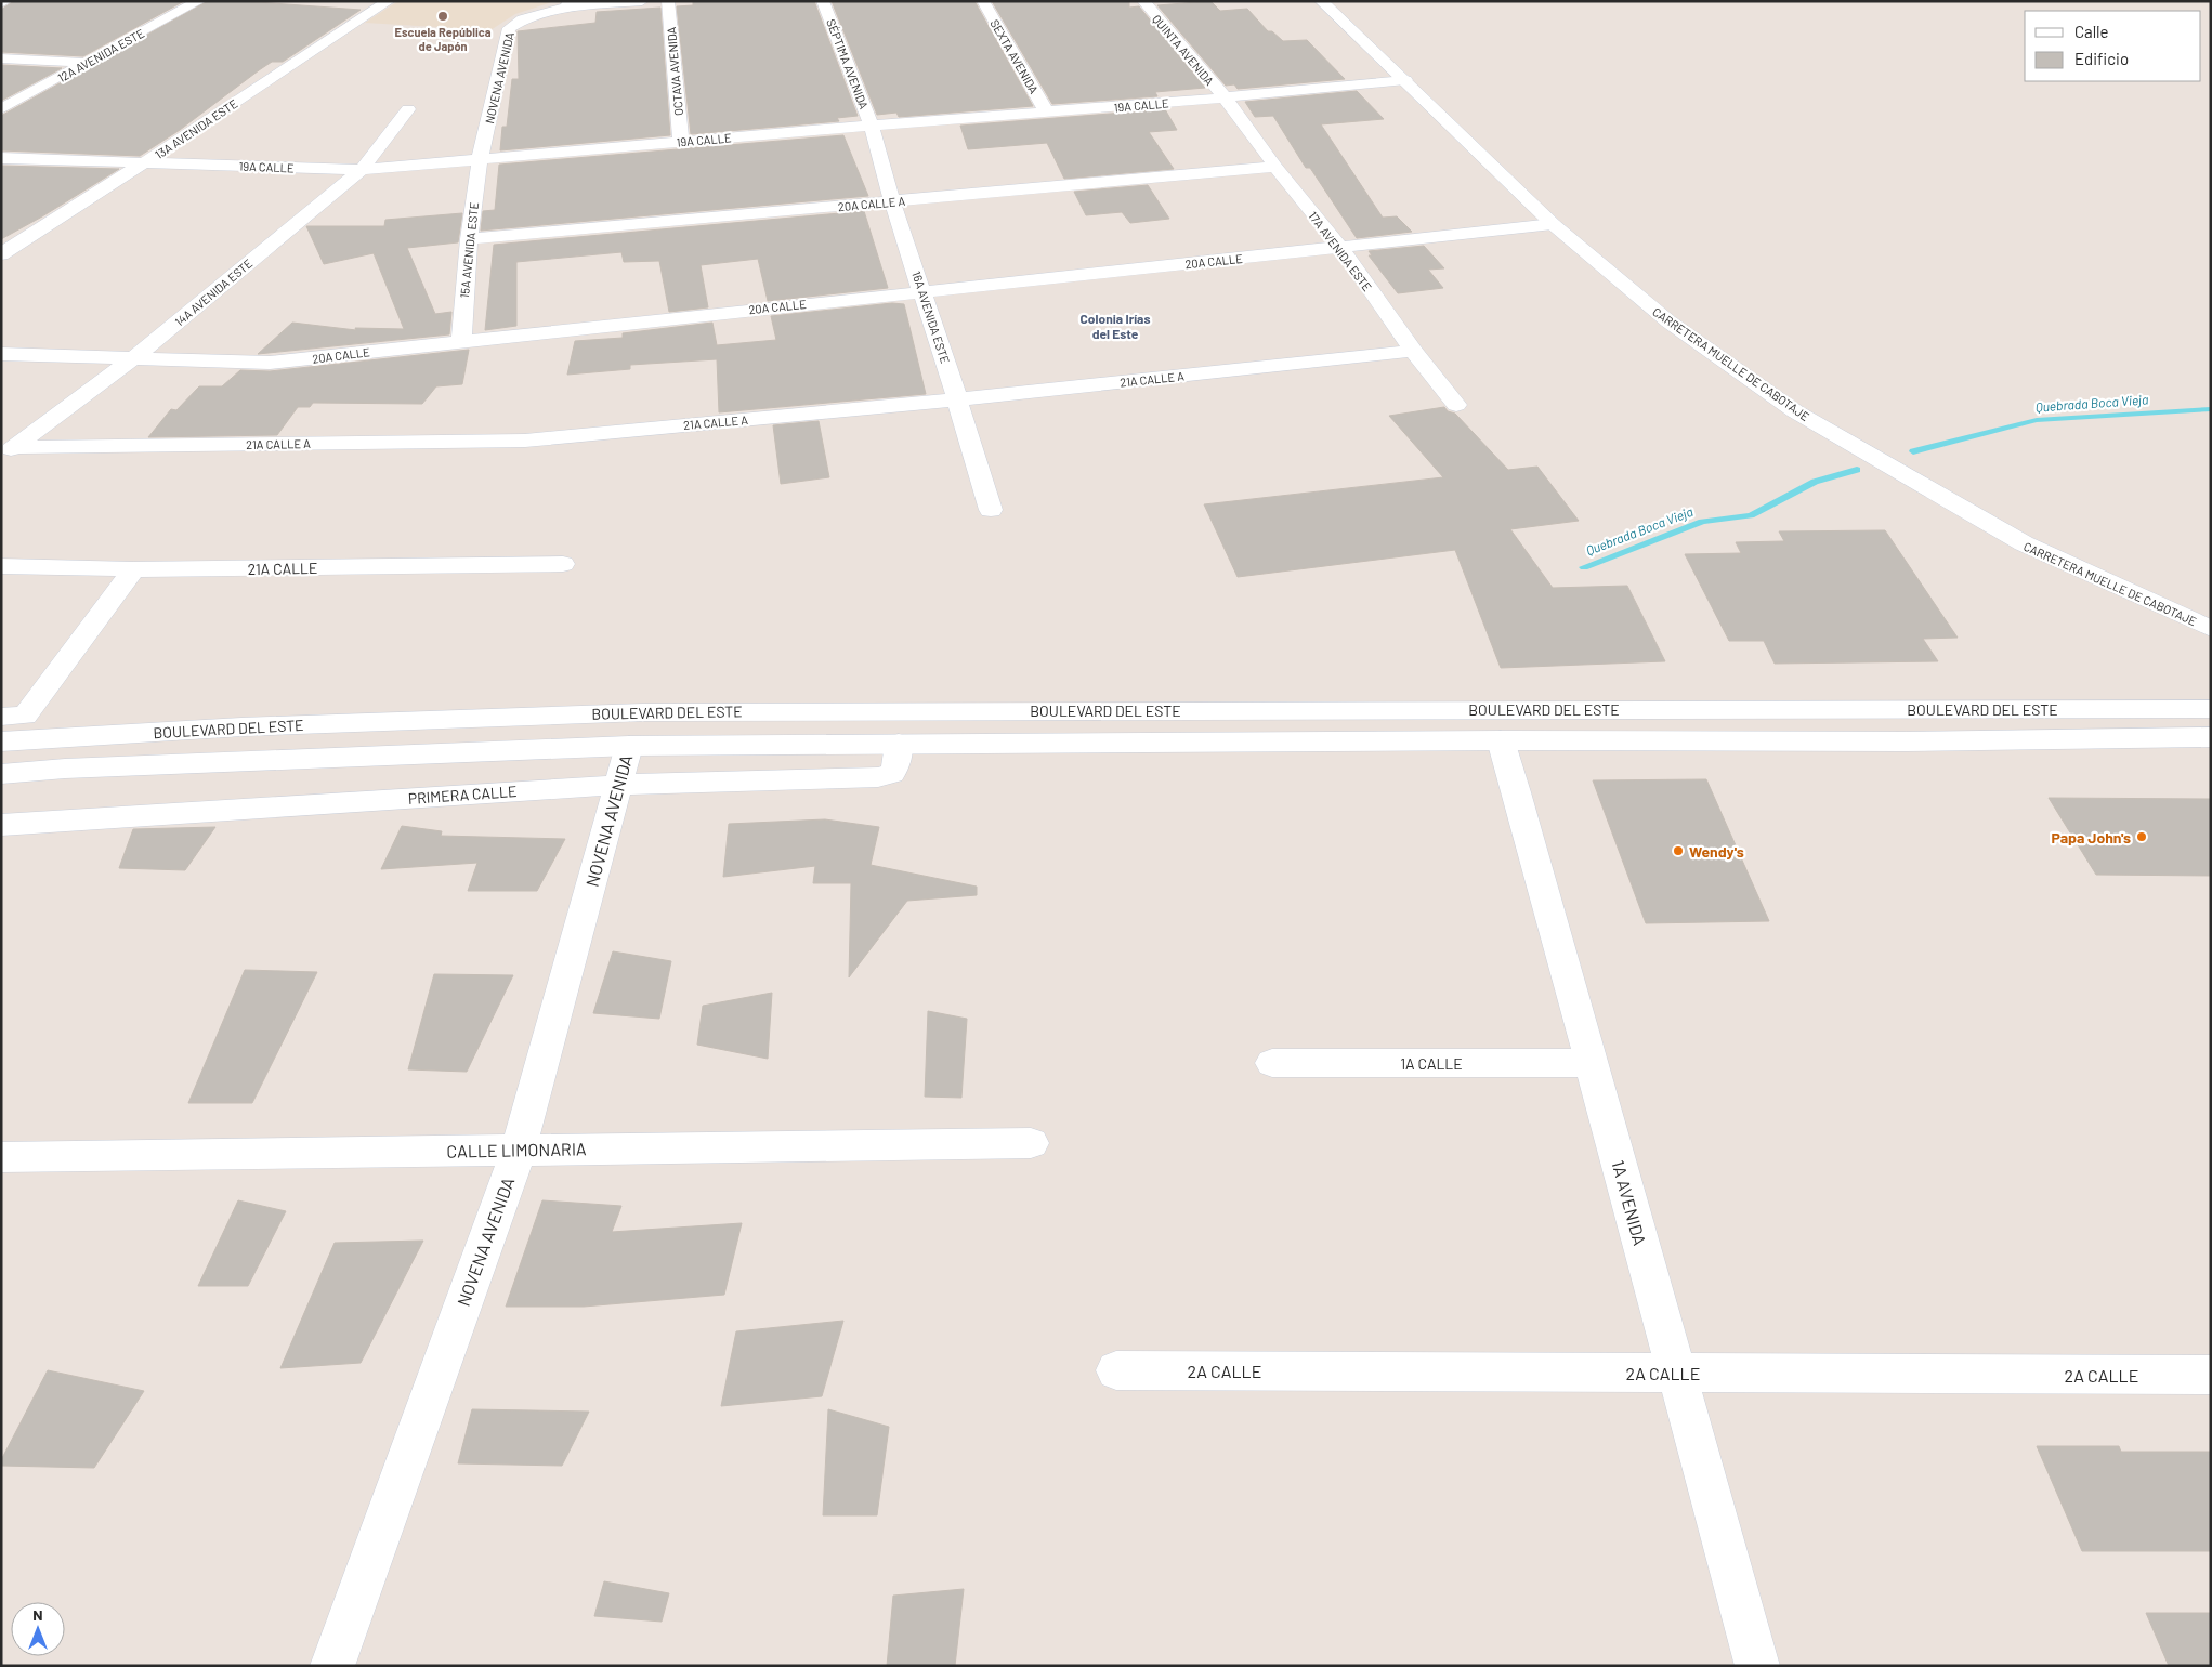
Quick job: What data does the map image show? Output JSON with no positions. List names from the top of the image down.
{
  "streets": {
    "street": [
      "QUINTA AVENIDA",
      "12A AVENIDA ESTE",
      "SEXTA AVENIDA",
      "SÉPTIMA AVENIDA",
      "OCTAVA AVENIDA",
      "NOVENA AVENIDA",
      "19A CALLE",
      "13A AVENIDA ESTE",
      "20A CALLE A",
      "15A AVENIDA ESTE",
      "17A AVENIDA ESTE",
      "20A CALLE",
      "14A AVENIDA ESTE",
      "16A AVENIDA ESTE",
      "CARRETERA MUELLE DE CABOTAJE",
      "21A CALLE A",
      "21A CALLE",
      "BOULEVARD DEL ESTE",
      "PRIMERA CALLE",
      "1A CALLE",
      "CALLE LIMONARIA",
      "1A AVENIDA",
      "2A CALLE"
    ]
  },
  "crossings": [
    ["QUINTA AVENIDA", "19A CALLE"],
    ["QUINTA AVENIDA", "17A AVENIDA ESTE"],
    ["SEXTA AVENIDA", "19A CALLE"],
    ["SÉPTIMA AVENIDA", "19A CALLE"],
    ["SÉPTIMA AVENIDA", "16A AVENIDA ESTE"],
    ["OCTAVA AVENIDA", "19A CALLE"],
    ["NOVENA AVENIDA", "19A CALLE"],
    ["NOVENA AVENIDA", "15A AVENIDA ESTE"],
    ["NOVENA AVENIDA", "BOULEVARD DEL ESTE"],
    ["NOVENA AVENIDA", "PRIMERA CALLE"],
    ["NOVENA AVENIDA", "CALLE LIMONARIA"],
    ["19A CALLE", "13A AVENIDA ESTE"],
    ["19A CALLE", "15A AVENIDA ESTE"],
    ["19A CALLE", "17A AVENIDA ESTE"],
    ["19A CALLE", "14A AVENIDA ESTE"],
    ["19A CALLE", "16A AVENIDA ESTE"],
    ["19A CALLE", "CARRETERA MUELLE DE CABOTAJE"],
    ["20A CALLE A", "15A AVENIDA ESTE"],
    ["20A CALLE A", "17A AVENIDA ESTE"],
    ["20A CALLE A", "16A AVENIDA ESTE"],
    ["15A AVENIDA ESTE", "20A CALLE"],
    ["17A AVENIDA ESTE", "20A CALLE"],
    ["17A AVENIDA ESTE", "21A CALLE A"],
    ["20A CALLE", "14A AVENIDA ESTE"],
    ["20A CALLE", "16A AVENIDA ESTE"],
    ["20A CALLE", "CARRETERA MUELLE DE CABOTAJE"],
    ["14A AVENIDA ESTE", "21A CALLE A"],
    ["16A AVENIDA ESTE", "21A CALLE A"],
    ["BOULEVARD DEL ESTE", "PRIMERA CALLE"],
    ["BOULEVARD DEL ESTE", "1A AVENIDA"],
    ["1A CALLE", "1A AVENIDA"],
    ["1A AVENIDA", "2A CALLE"]
  ],
  "districts": ["Colonia Irías del Este"],
  "water": ["Quebrada Boca Vieja"],
  "places": ["Escuela República de Japón", "Papa John's", "Wendy's"],
  "legend": ["Calle", "Edificio"],
  "north": "top"
}
